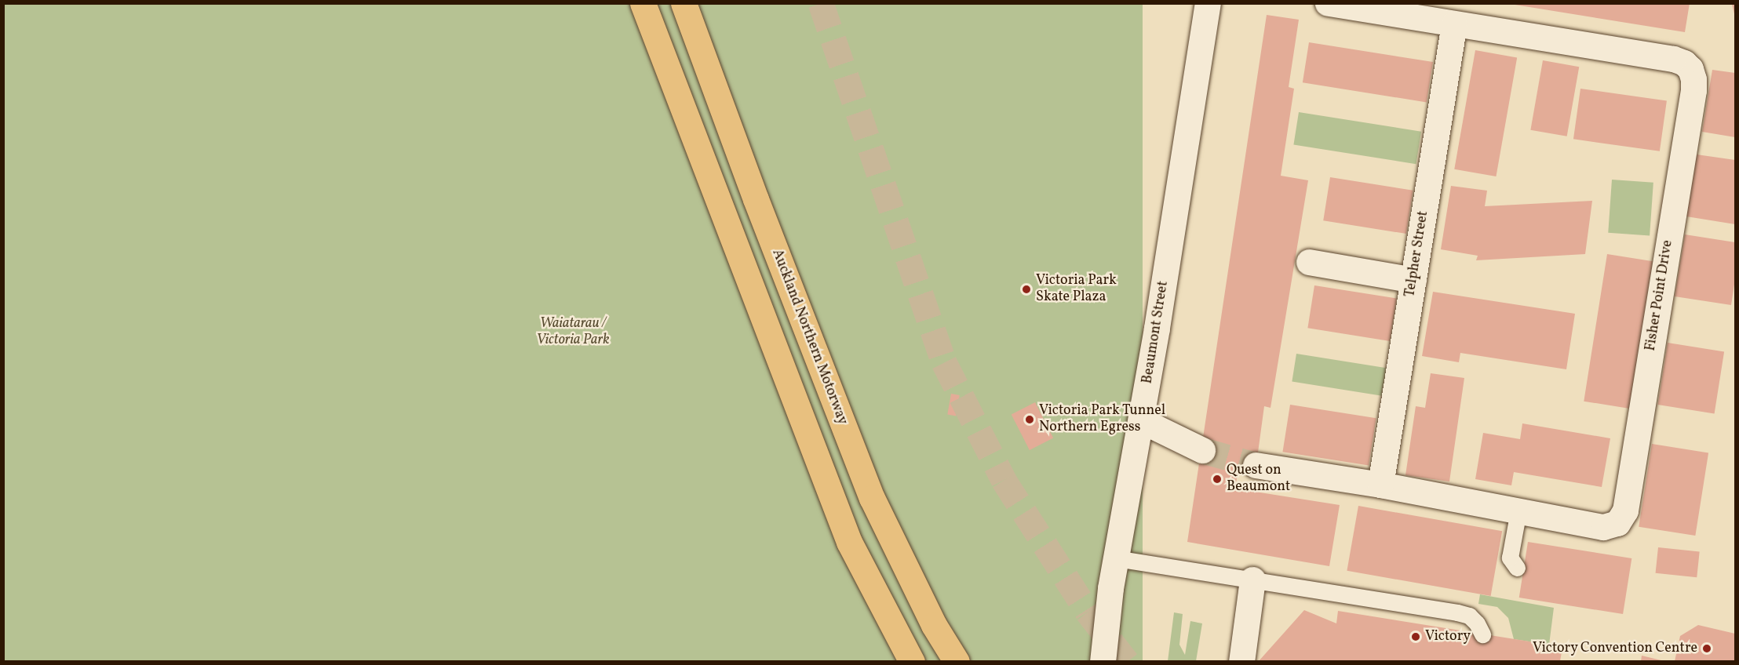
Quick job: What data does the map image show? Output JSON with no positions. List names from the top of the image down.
{
  "streets": {
    "highway": ["Auckland Northern Motorway"],
    "street": ["Telpher Street", "Fisher Point Drive", "Beaumont Street"]
  },
  "crossings": [
    ["Telpher Street", "Fisher Point Drive"]
  ],
  "parks": ["Waiatarau / Victoria Park"],
  "places": [
    "Victoria Park Skate Plaza",
    "Victoria Park Tunnel Northern Egress",
    "Quest on Beaumont",
    "Victory",
    "Victory Convention Centre"
  ]
}
